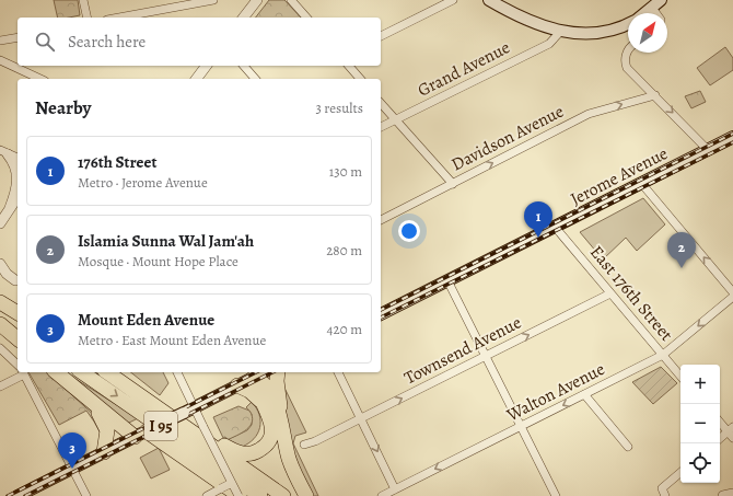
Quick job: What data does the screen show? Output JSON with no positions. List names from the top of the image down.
{
  "streets": {
    "highway": ["I 95"],
    "main road": ["Jerome Avenue"],
    "street": [
      "Grand Avenue",
      "Davidson Avenue",
      "East 176th Street",
      "Townsend Avenue",
      "Walton Avenue"
    ]
  },
  "crossings": [
    ["Jerome Avenue", "East 176th Street"],
    ["East 176th Street", "Townsend Avenue"],
    ["East 176th Street", "Walton Avenue"]
  ],
  "one_way": ["Davidson Avenue", "Townsend Avenue", "Walton Avenue"],
  "north": "top right",
  "page": {
    "search": "Search here",
    "heading": ["Nearby", "3 results"],
    "list": [
      {
        "mark": "1",
        "name": "176th Street",
        "note": "Metro · Jerome Avenue",
        "value": "130 m"
      },
      {
        "mark": "2",
        "name": "Islamia Sunna Wal Jam'ah",
        "note": "Mosque · Mount Hope Place",
        "value": "280 m"
      },
      {
        "mark": "3",
        "name": "Mount Eden Avenue",
        "note": "Metro · East Mount Eden Avenue",
        "value": "420 m"
      }
    ],
    "pins": ["1", "2", "3"],
    "map_buttons": ["+", "−"]
  }
}
